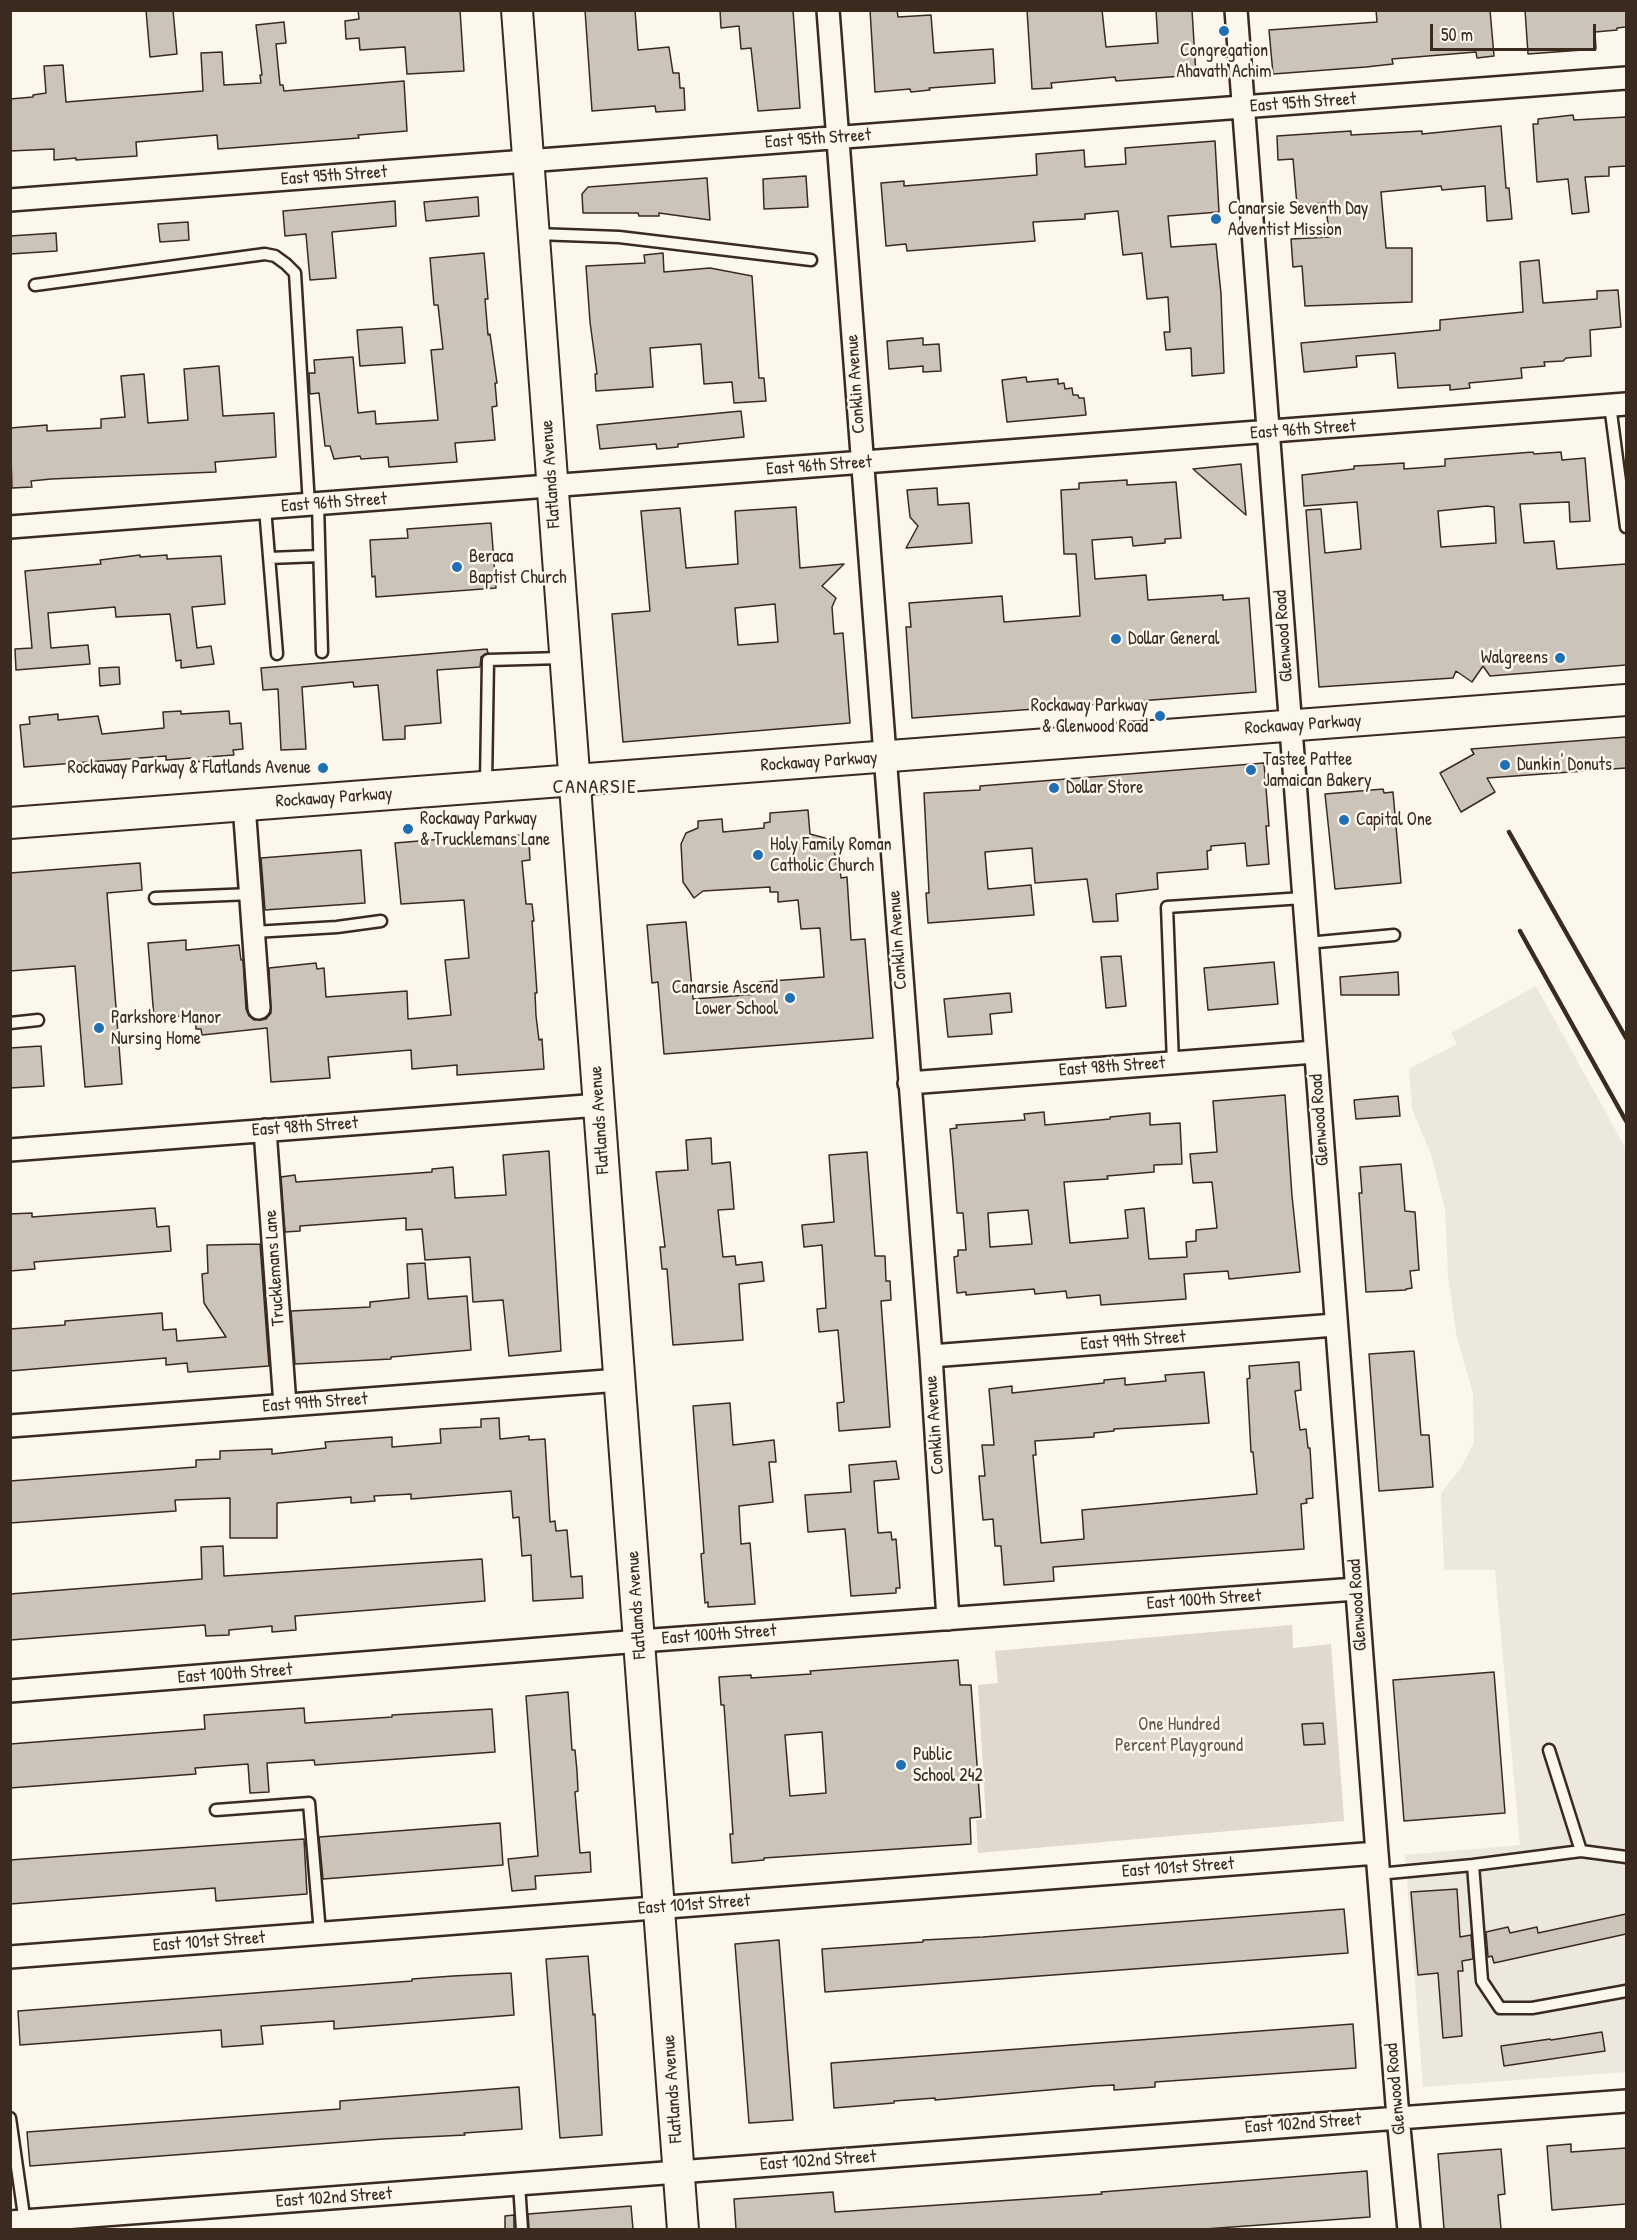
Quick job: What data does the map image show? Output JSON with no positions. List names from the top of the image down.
{
  "streets": {
    "main road": ["Flatlands Avenue", "Rockaway Parkway"],
    "street": [
      "East 95th Street",
      "Conklin Avenue",
      "East 96th Street",
      "Glenwood Road",
      "East 98th Street",
      "Trucklemans Lane",
      "East 99th Street",
      "East 100th Street",
      "East 101st Street",
      "East 102nd Street"
    ]
  },
  "crossings": [
    ["East 95th Street", "Conklin Avenue"],
    ["East 95th Street", "Flatlands Avenue"],
    ["East 95th Street", "Glenwood Road"],
    ["Conklin Avenue", "East 96th Street"],
    ["Conklin Avenue", "Rockaway Parkway"],
    ["Conklin Avenue", "East 98th Street"],
    ["Conklin Avenue", "East 99th Street"],
    ["Conklin Avenue", "East 100th Street"],
    ["East 96th Street", "Flatlands Avenue"],
    ["East 96th Street", "Glenwood Road"],
    ["Flatlands Avenue", "Rockaway Parkway"],
    ["Flatlands Avenue", "East 98th Street"],
    ["Flatlands Avenue", "East 99th Street"],
    ["Flatlands Avenue", "East 100th Street"],
    ["Flatlands Avenue", "East 101st Street"],
    ["Flatlands Avenue", "East 102nd Street"],
    ["Glenwood Road", "Rockaway Parkway"],
    ["Glenwood Road", "East 98th Street"],
    ["Glenwood Road", "East 99th Street"],
    ["Glenwood Road", "East 100th Street"],
    ["Glenwood Road", "East 101st Street"],
    ["Glenwood Road", "East 102nd Street"],
    ["East 98th Street", "Trucklemans Lane"],
    ["Trucklemans Lane", "East 99th Street"]
  ],
  "districts": ["CANARSIE"],
  "parks": ["One Hundred Percent Playground"],
  "places": [
    "Congregation Ahavath Achim",
    "Canarsie Seventh Day Adventist Mission",
    "Beraca Baptist Church",
    "Dollar General",
    "Walgreens",
    "Rockaway Parkway & Glenwood Road",
    "Dunkin' Donuts",
    "Rockaway Parkway & Flatlands Avenue",
    "Tastee Pattee Jamaican Bakery",
    "Dollar Store",
    "Capital One",
    "Rockaway Parkway & Trucklemans Lane",
    "Holy Family Roman Catholic Church",
    "Canarsie Ascend Lower School",
    "Parkshore Manor Nursing Home",
    "Public School 242"
  ],
  "scale_bar": "50 m"
}
